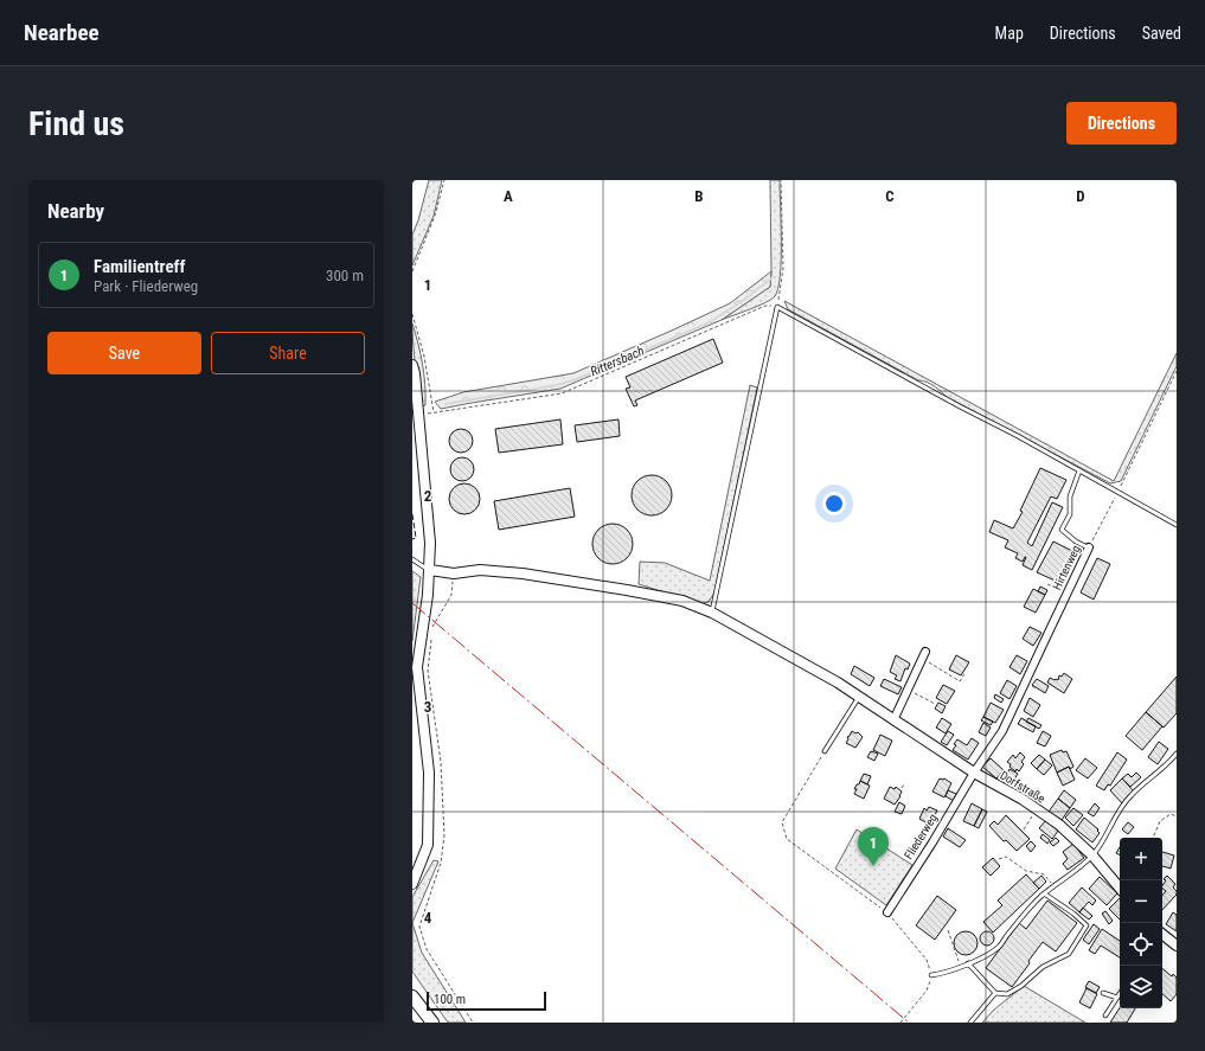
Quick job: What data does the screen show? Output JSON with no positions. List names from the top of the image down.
{
  "streets": {
    "street": ["Hirtenweg", "Dorfstraße", "Fliederweg"]
  },
  "crossings": [
    ["Hirtenweg", "Dorfstraße"],
    ["Hirtenweg", "Fliederweg"],
    ["Dorfstraße", "Fliederweg"]
  ],
  "water": ["Rittersbach"],
  "scale_bar": "100 m",
  "page": {
    "header": "Nearbee",
    "nav": ["Map", "Directions", "Saved"],
    "buttons": [
      "Directions",
      ["Save", "Share"]
    ],
    "title": "Find us",
    "heading": "Nearby",
    "list": [
      {
        "mark": "1",
        "name": "Familientreff",
        "note": "Park · Fliederweg",
        "value": "300 m"
      }
    ],
    "pins": "1",
    "map_buttons": ["+", "−"],
    "scale": "100 m"
  },
  "grid": {
    "columns": [
      "A",
      "B",
      "C",
      "D"
    ],
    "rows": [
      "1",
      "2",
      "3",
      "4"
    ]
  }
}
